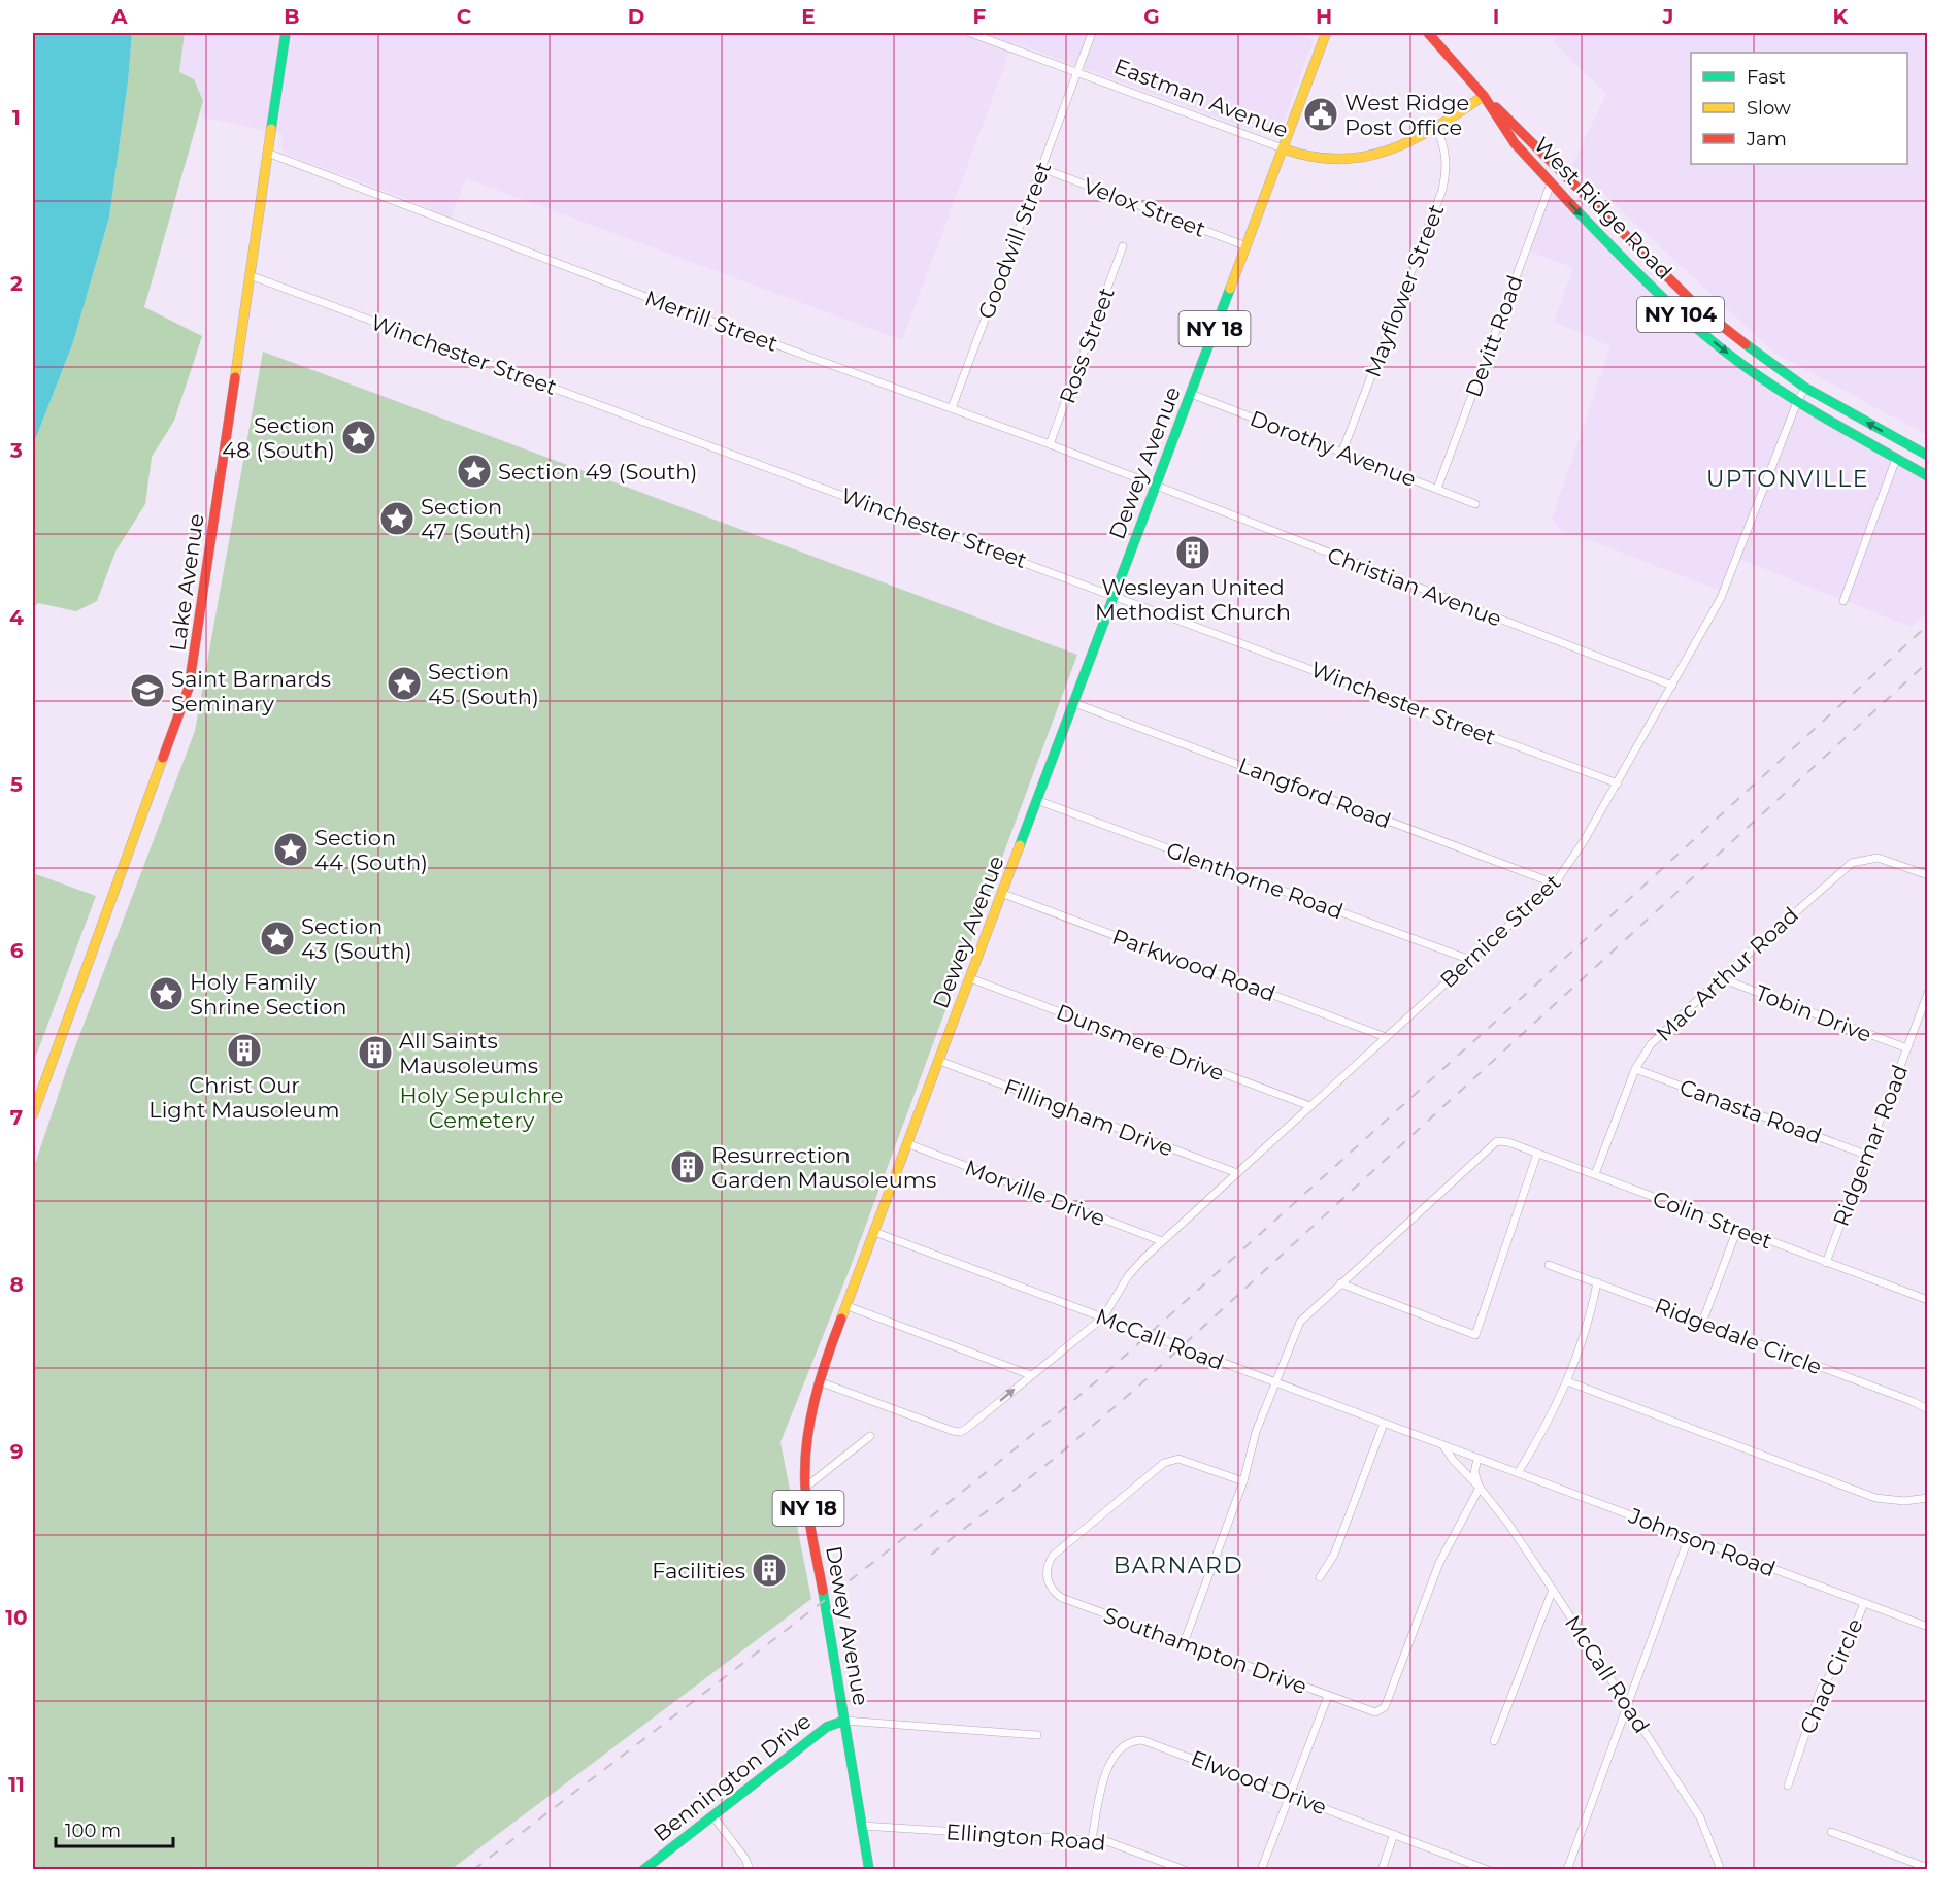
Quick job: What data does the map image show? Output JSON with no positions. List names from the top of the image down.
{
  "streets": {
    "main road": [
      "Eastman Avenue",
      "West Ridge Road",
      "NY 104",
      "NY 18",
      "Dewey Avenue",
      "Lake Avenue",
      "Bennington Drive"
    ],
    "street": [
      "Velox Street",
      "Goodwill Street",
      "Mayflower Street",
      "Merrill Street",
      "Devitt Road",
      "Ross Street",
      "Winchester Street",
      "Dorothy Avenue",
      "Christian Avenue",
      "Langford Road",
      "Glenthorne Road",
      "Bernice Street",
      "Parkwood Road",
      "Mac Arthur Road",
      "Tobin Drive",
      "Dunsmere Drive",
      "Canasta Road",
      "Fillingham Drive",
      "Ridgemar Road",
      "Morville Drive",
      "Colin Street",
      "Ridgedale Circle",
      "McCall Road",
      "Johnson Road",
      "Southampton Drive",
      "Chad Circle",
      "Elwood Drive",
      "Ellington Road"
    ]
  },
  "crossings": [
    ["Eastman Avenue", "West Ridge Road"],
    ["Eastman Avenue", "Goodwill Street"],
    ["Eastman Avenue", "Mayflower Street"],
    ["Eastman Avenue", "Dewey Avenue"],
    ["Velox Street", "Goodwill Street"],
    ["Velox Street", "Dewey Avenue"],
    ["West Ridge Road", "Devitt Road"],
    ["West Ridge Road", "Bernice Street"],
    ["Goodwill Street", "Merrill Street"],
    ["Mayflower Street", "Dorothy Avenue"],
    ["Merrill Street", "Ross Street"],
    ["Merrill Street", "Dewey Avenue"],
    ["Merrill Street", "Lake Avenue"],
    ["Merrill Street", "Christian Avenue"],
    ["Devitt Road", "Dorothy Avenue"],
    ["Winchester Street", "Dewey Avenue"],
    ["Winchester Street", "Lake Avenue"],
    ["Winchester Street", "Bernice Street"],
    ["Dorothy Avenue", "Dewey Avenue"],
    ["Dewey Avenue", "Christian Avenue"],
    ["Dewey Avenue", "Langford Road"],
    ["Dewey Avenue", "Glenthorne Road"],
    ["Dewey Avenue", "Parkwood Road"],
    ["Dewey Avenue", "Dunsmere Drive"],
    ["Dewey Avenue", "Fillingham Drive"],
    ["Dewey Avenue", "Morville Drive"],
    ["Dewey Avenue", "McCall Road"],
    ["Dewey Avenue", "Bennington Drive"],
    ["Dewey Avenue", "Ellington Road"],
    ["Christian Avenue", "Bernice Street"],
    ["Langford Road", "Bernice Street"],
    ["Glenthorne Road", "Bernice Street"],
    ["Bernice Street", "Parkwood Road"],
    ["Bernice Street", "Dunsmere Drive"],
    ["Bernice Street", "Fillingham Drive"],
    ["Bernice Street", "Morville Drive"],
    ["Bernice Street", "McCall Road"],
    ["Mac Arthur Road", "Tobin Drive"],
    ["Mac Arthur Road", "Canasta Road"],
    ["Mac Arthur Road", "Colin Street"],
    ["Tobin Drive", "Ridgemar Road"],
    ["Canasta Road", "Ridgemar Road"],
    ["Ridgemar Road", "Colin Street"],
    ["McCall Road", "Johnson Road"],
    ["McCall Road", "Southampton Drive"],
    ["Johnson Road", "Chad Circle"],
    ["Elwood Drive", "Ellington Road"]
  ],
  "districts": ["UPTONVILLE", "BARNARD"],
  "parks": ["Holy Sepulchre Cemetery"],
  "places": {
    "public building": ["West Ridge Post Office"],
    "place": [
      "Section 48 (South)",
      "Section 49 (South)",
      "Section 47 (South)",
      "Section 45 (South)",
      "Section 44 (South)",
      "Section 43 (South)",
      "Holy Family Shrine Section"
    ],
    "building": [
      "Wesleyan United Methodist Church",
      "Christ Our Light Mausoleum",
      "All Saints Mausoleums",
      "Resurrection Garden Mausoleums",
      "Facilities"
    ],
    "school or university": ["Saint Barnards Seminary"]
  },
  "legend": ["Fast", "Slow", "Jam"],
  "scale_bar": "100 m",
  "grid": {
    "columns": [
      "A",
      "B",
      "C",
      "D",
      "E",
      "F",
      "G",
      "H",
      "I",
      "J",
      "K"
    ],
    "rows": [
      "1",
      "2",
      "3",
      "4",
      "5",
      "6",
      "7",
      "8",
      "9",
      "10",
      "11"
    ]
  }
}
